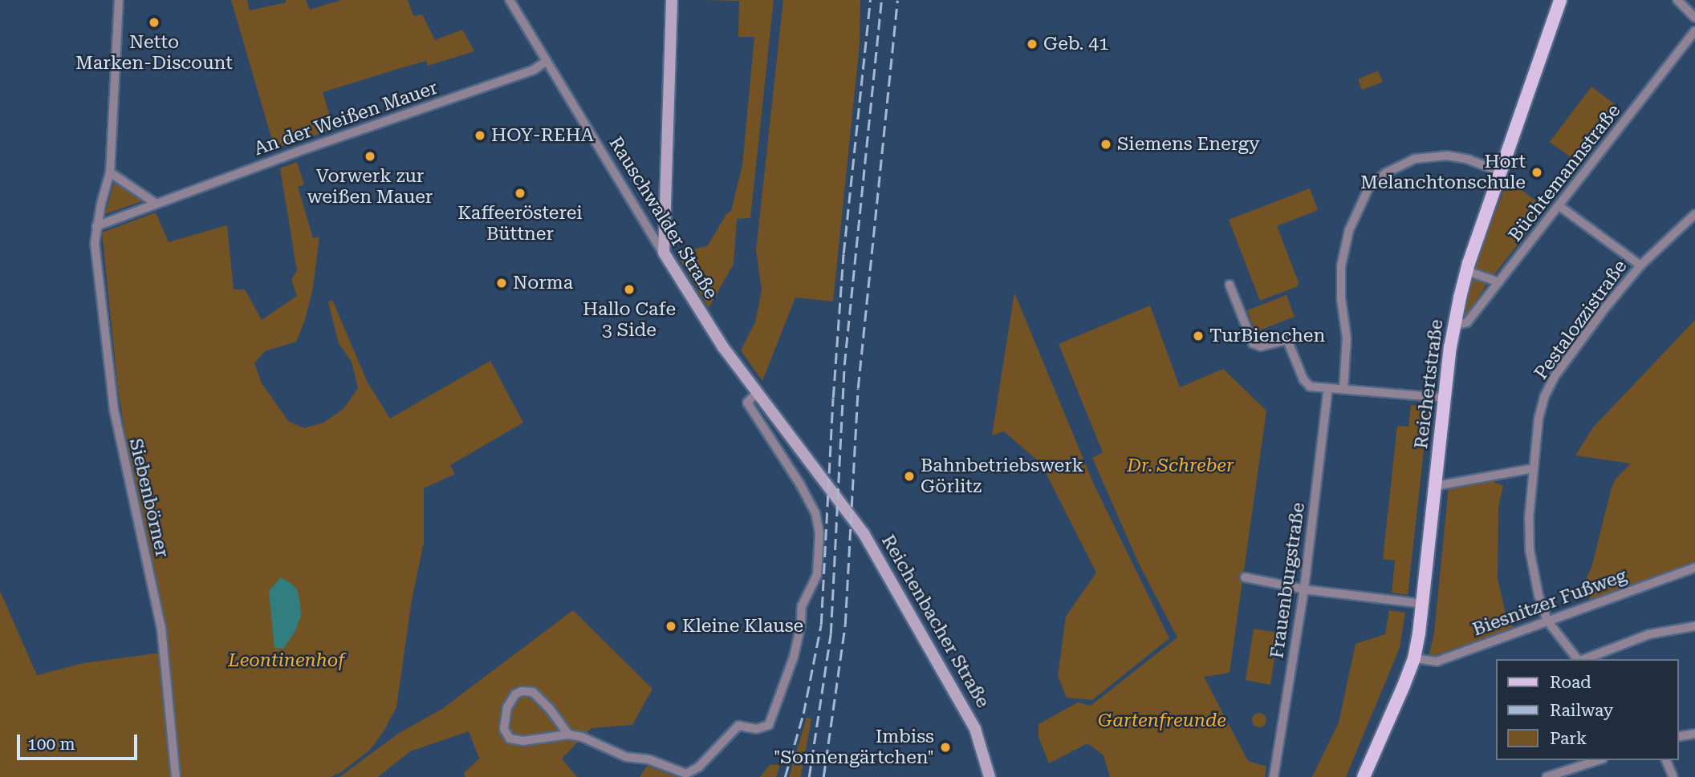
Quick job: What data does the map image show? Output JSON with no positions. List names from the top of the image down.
{
  "streets": {
    "main road": ["Rauschwalder Straße", "Reichertstraße", "Reichenbacher Straße"],
    "street": [
      "An der Weißen Mauer",
      "Büchtemannstraße",
      "Pestalozzistraße",
      "Siebenbörner",
      "Frauenburgstraße",
      "Biesnitzer Fußweg"
    ]
  },
  "crossings": [
    ["An der Weißen Mauer", "Rauschwalder Straße"],
    ["An der Weißen Mauer", "Siebenbörner"],
    ["Büchtemannstraße", "Reichertstraße"],
    ["Rauschwalder Straße", "Reichenbacher Straße"],
    ["Pestalozzistraße", "Biesnitzer Fußweg"],
    ["Reichertstraße", "Biesnitzer Fußweg"]
  ],
  "parks": ["Dr. Schreber", "Leontinenhof", "Gartenfreunde"],
  "places": [
    "Netto Marken-Discount",
    "Geb. 41",
    "HOY-REHA",
    "Siemens Energy",
    "Vorwerk zur weißen Mauer",
    "Hort Melanchtonschule",
    "Kaffeerösterei Büttner",
    "Norma",
    "Hallo Cafe 3 Side",
    "TurBienchen",
    "Bahnbetriebswerk Görlitz",
    "Kleine Klause",
    "Imbiss \"Sonnengärtchen\""
  ],
  "legend": ["Road", "Railway", "Park"],
  "scale_bar": "100 m"
}
